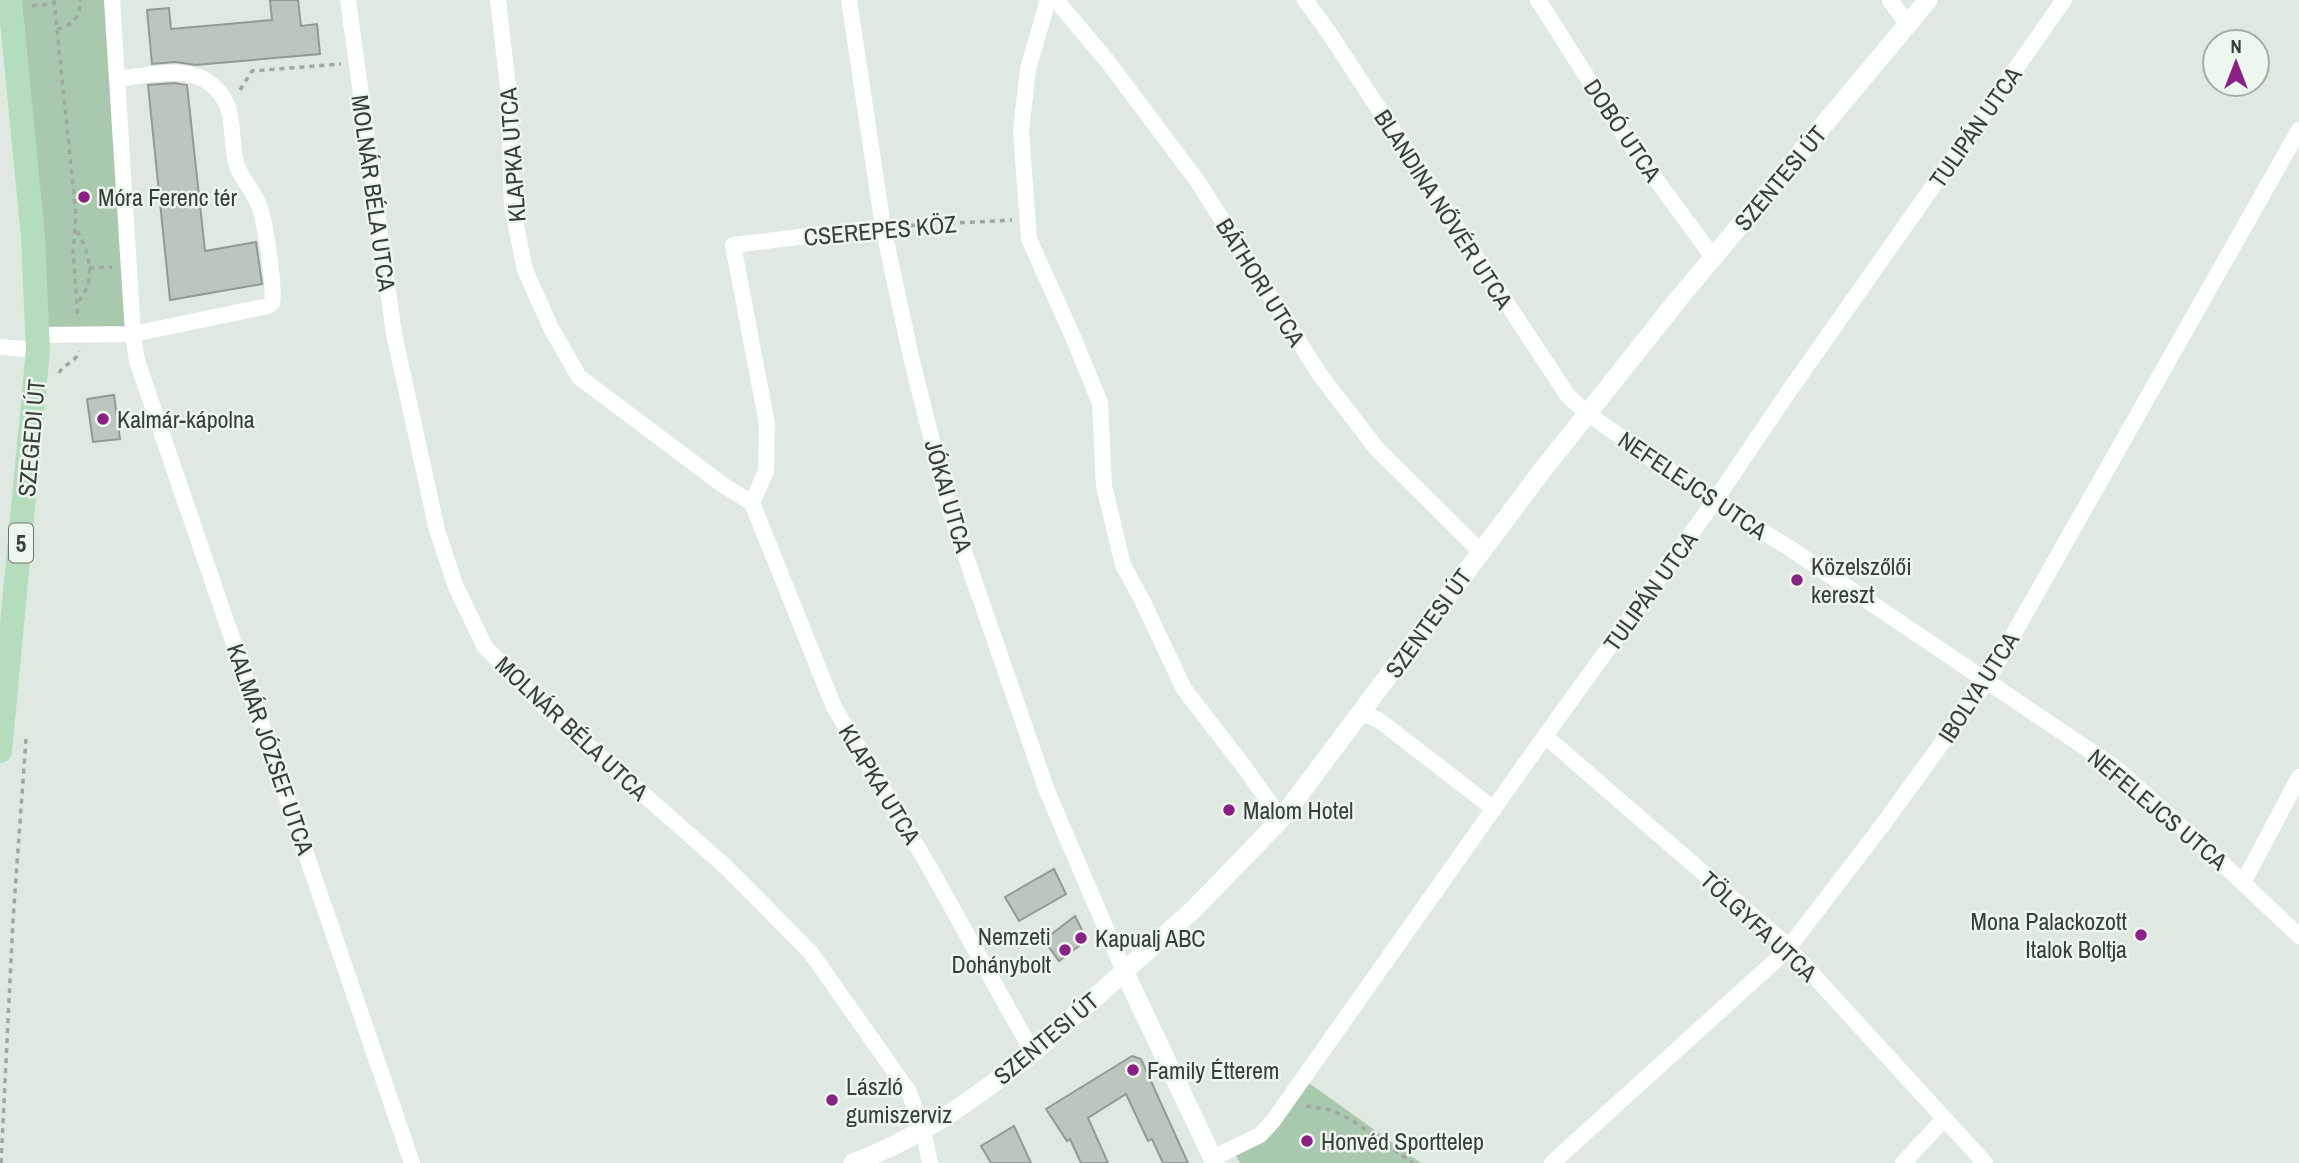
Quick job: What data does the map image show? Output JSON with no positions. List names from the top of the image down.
{
  "streets": {
    "main road": ["SZEGEDI ÚT", "5"],
    "street": [
      "TULIPÁN UTCA",
      "DOBÓ UTCA",
      "KLAPKA UTCA",
      "SZENTESI ÚT",
      "MOLNÁR BÉLA UTCA",
      "BLANDINA NŐVÉR UTCA",
      "CSEREPES KÖZ",
      "BÁTHORI UTCA",
      "NEFELEJCS UTCA",
      "JÓKAI UTCA",
      "IBOLYA UTCA",
      "KALMÁR JÓZSEF UTCA",
      "TÖLGYFA UTCA"
    ]
  },
  "crossings": [
    ["TULIPÁN UTCA", "NEFELEJCS UTCA"],
    ["TULIPÁN UTCA", "TÖLGYFA UTCA"],
    ["DOBÓ UTCA", "SZENTESI ÚT"],
    ["KLAPKA UTCA", "SZENTESI ÚT"],
    ["KLAPKA UTCA", "CSEREPES KÖZ"],
    ["SZENTESI ÚT", "MOLNÁR BÉLA UTCA"],
    ["SZENTESI ÚT", "BLANDINA NŐVÉR UTCA"],
    ["SZENTESI ÚT", "BÁTHORI UTCA"],
    ["SZENTESI ÚT", "NEFELEJCS UTCA"],
    ["SZENTESI ÚT", "JÓKAI UTCA"],
    ["BLANDINA NŐVÉR UTCA", "NEFELEJCS UTCA"],
    ["CSEREPES KÖZ", "JÓKAI UTCA"],
    ["SZEGEDI ÚT", "5"],
    ["NEFELEJCS UTCA", "IBOLYA UTCA"],
    ["IBOLYA UTCA", "TÖLGYFA UTCA"]
  ],
  "places": [
    "Móra Ferenc tér",
    "Kalmár-kápolna",
    "Közelszőlői kereszt",
    "Malom Hotel",
    "Mona Palackozott Italok Boltja",
    "Kapualj ABC",
    "Nemzeti Dohánybolt",
    "Family Étterem",
    "László gumiszerviz",
    "Honvéd Sporttelep"
  ],
  "north": "top"
}
